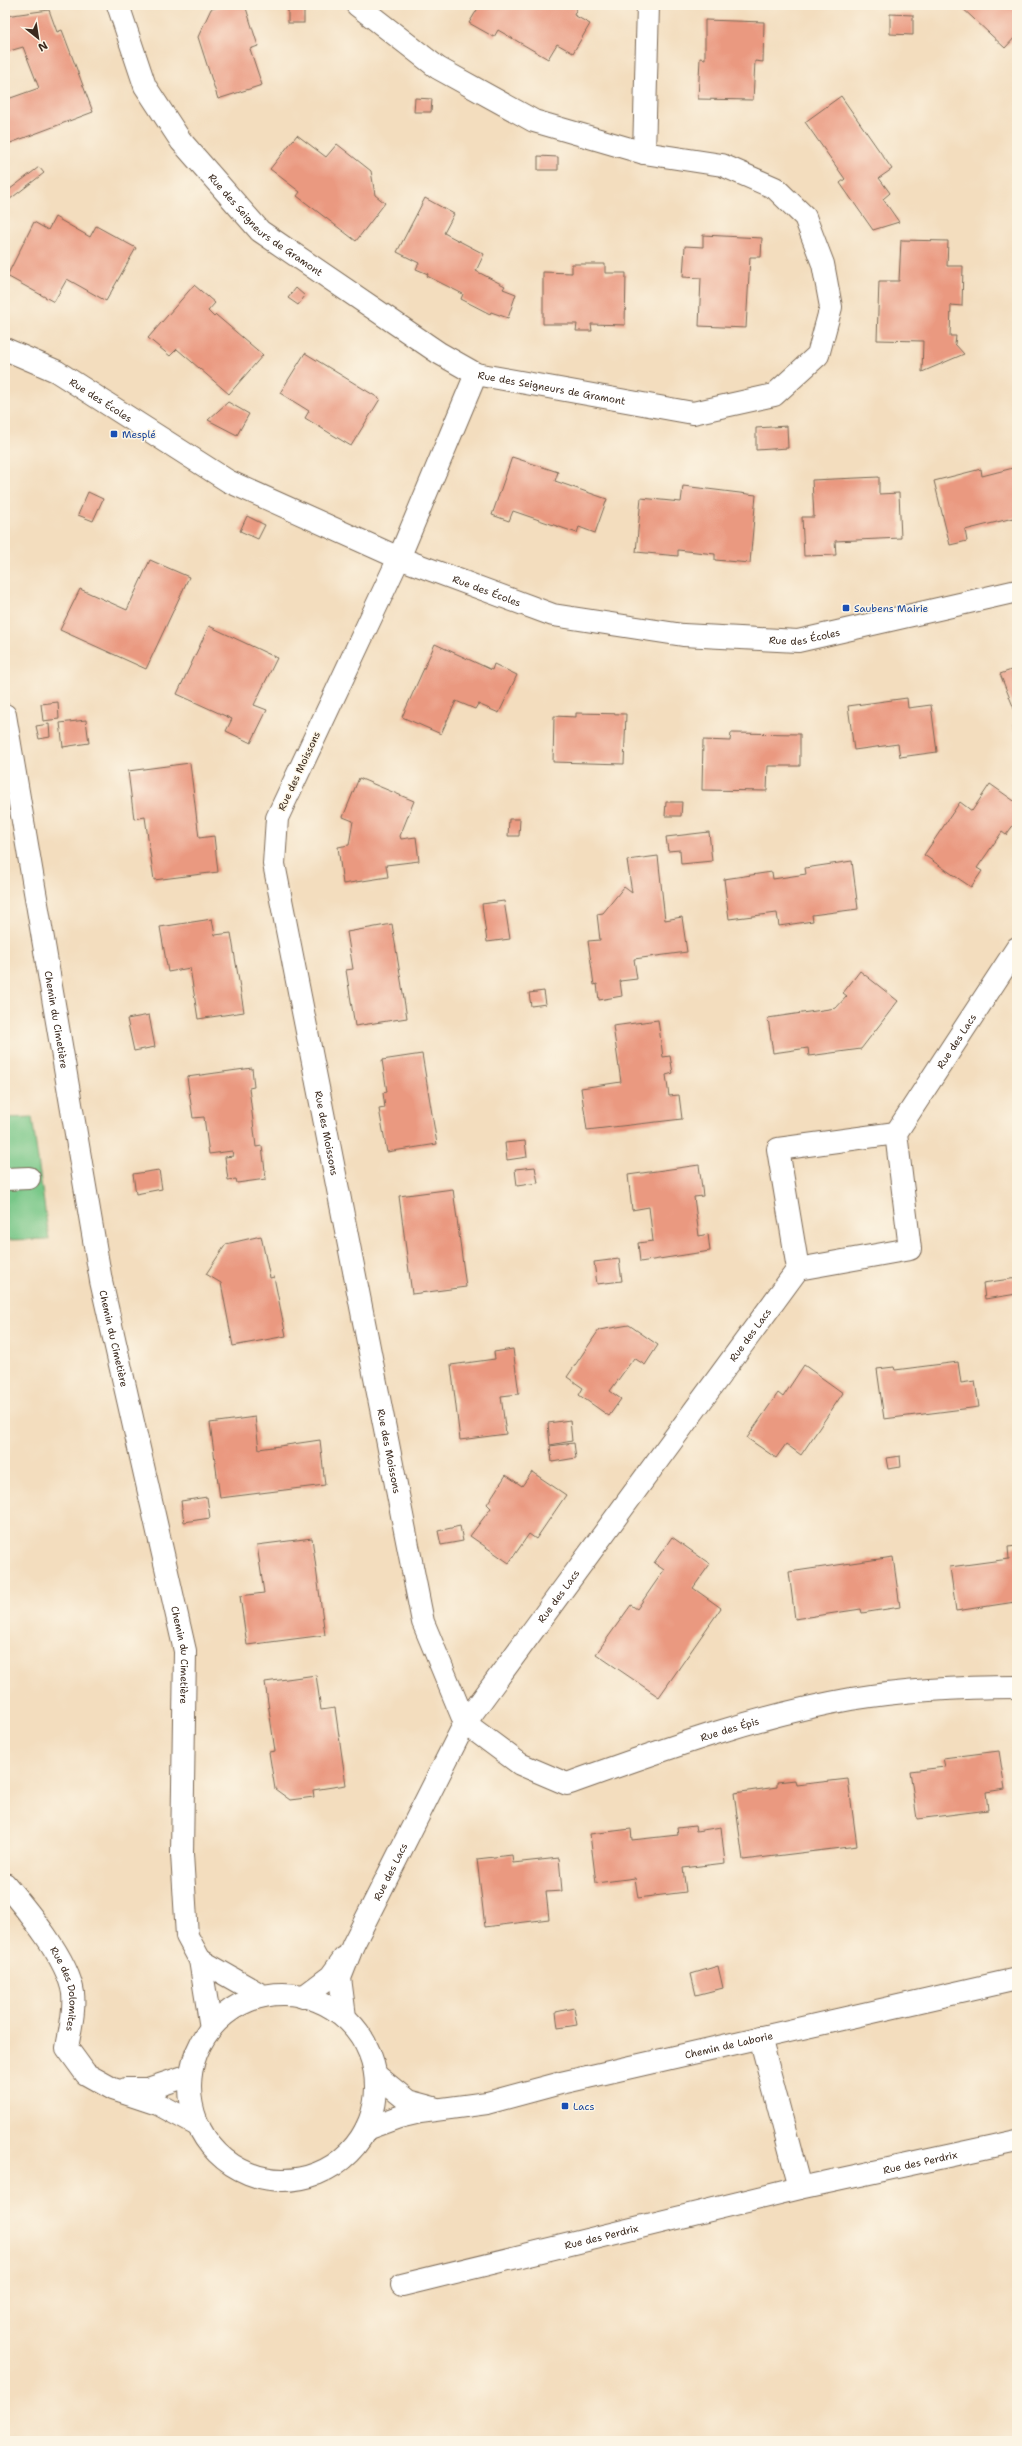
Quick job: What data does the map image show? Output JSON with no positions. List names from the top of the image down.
{
  "streets": {
    "street": [
      "Rue des Seigneurs de Gramont",
      "Rue des Écoles",
      "Rue des Moissons",
      "Chemin du Cimetière",
      "Rue des Lacs",
      "Rue des Épis",
      "Rue des Dolomites",
      "Chemin de Laborie",
      "Rue des Perdrix"
    ]
  },
  "crossings": [
    ["Rue des Seigneurs de Gramont", "Rue des Moissons"],
    ["Rue des Écoles", "Rue des Moissons"],
    ["Rue des Moissons", "Rue des Lacs"],
    ["Rue des Moissons", "Rue des Épis"],
    ["Rue des Lacs", "Rue des Épis"]
  ],
  "places": {
    "transit": ["Mesplé", "Saubens Mairie", "Lacs"]
  },
  "north": "bottom right"
}
